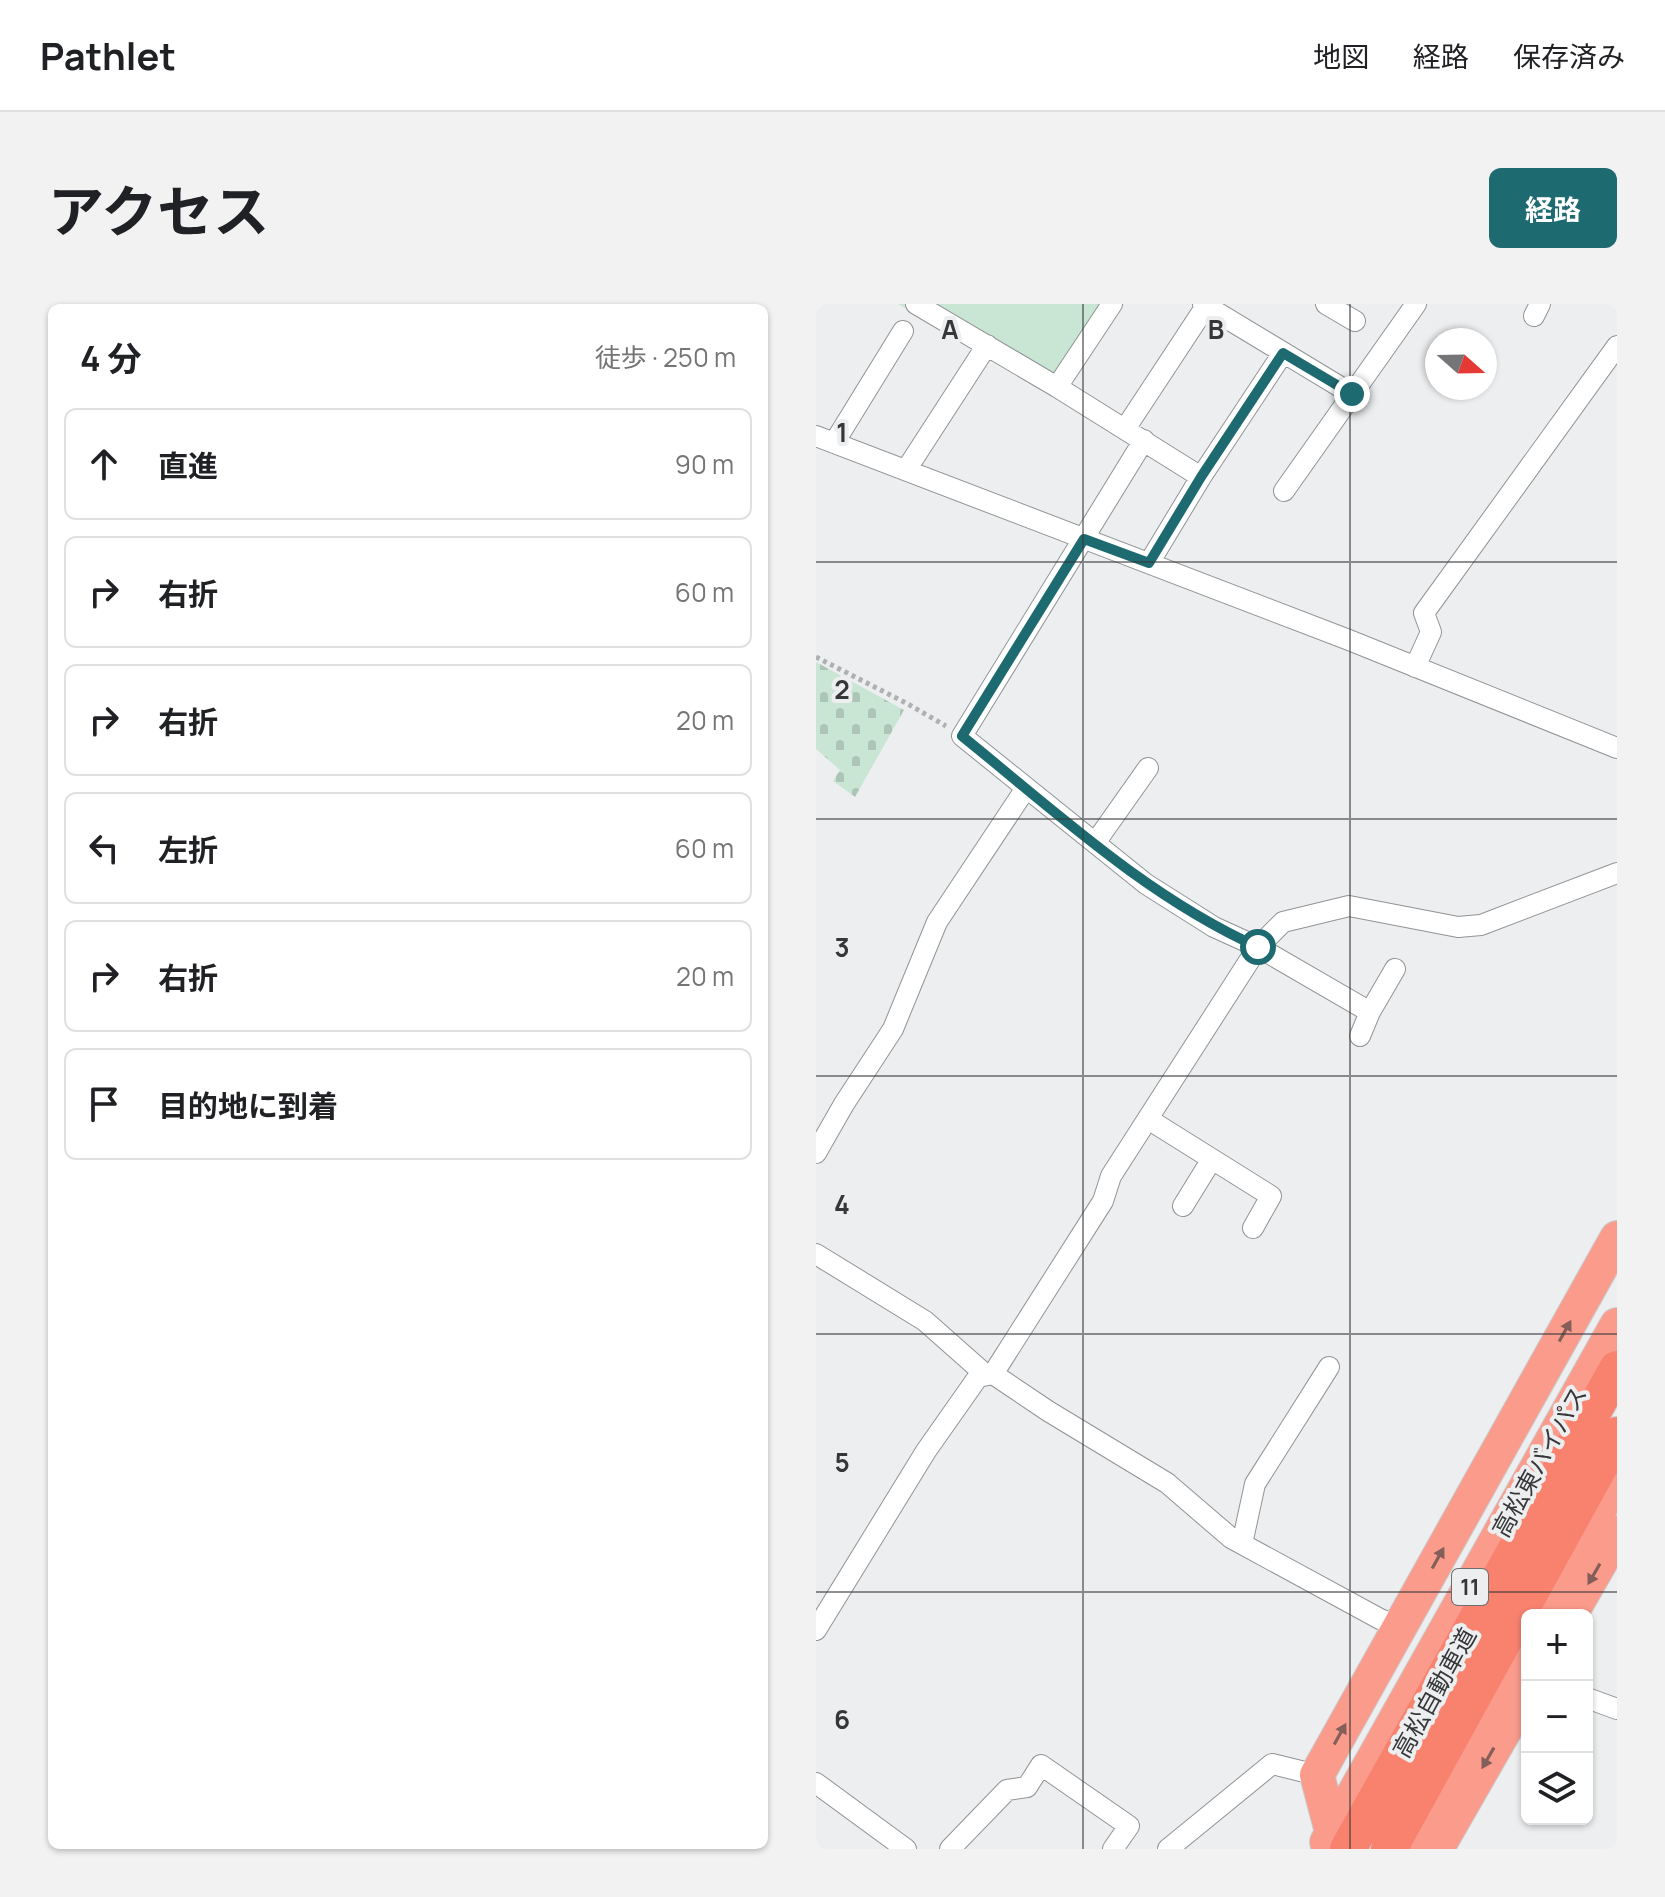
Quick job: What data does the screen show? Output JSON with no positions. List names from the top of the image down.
{
  "streets": {
    "highway": ["高松東バイパス", "11", "高松自動車道"]
  },
  "crossings": [
    ["高松東バイパス", "高松自動車道"]
  ],
  "north": "right",
  "page": {
    "header": "Pathlet",
    "nav": ["地図", "経路", "保存済み"],
    "title": "アクセス",
    "buttons": "経路",
    "heading": ["4 分", "徒歩 · 250 m"],
    "list": [
      ["直進", "90 m"],
      ["右折", "60 m"],
      ["右折", "20 m"],
      ["左折", "60 m"],
      ["右折", "20 m"],
      "目的地に到着"
    ],
    "map_buttons": ["+", "−"]
  },
  "grid": {
    "columns": ["A", "B"],
    "rows": [
      "1",
      "2",
      "3",
      "4",
      "5",
      "6"
    ]
  }
}
